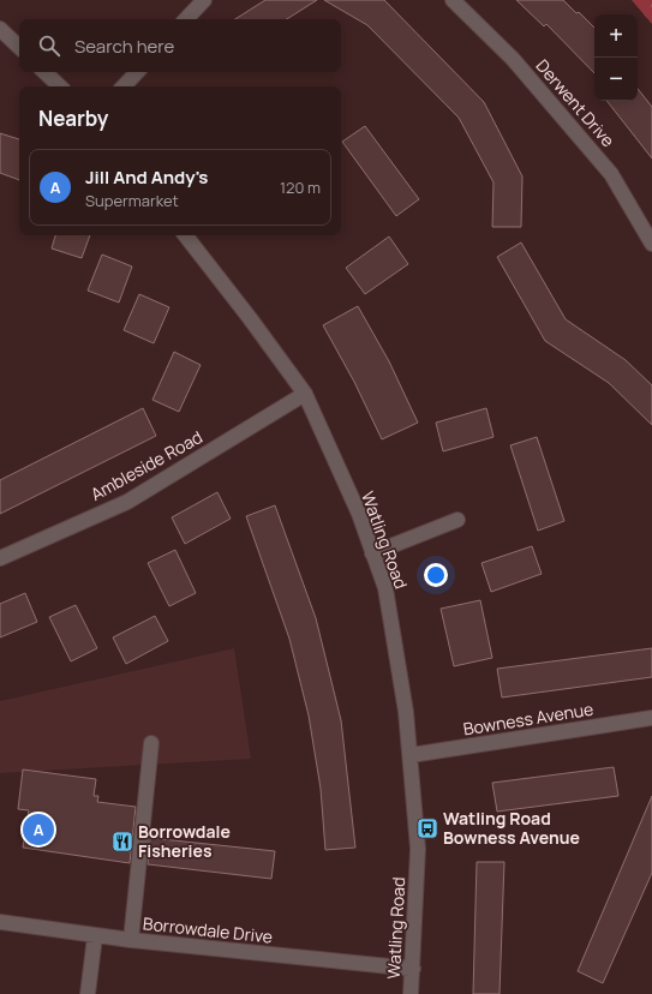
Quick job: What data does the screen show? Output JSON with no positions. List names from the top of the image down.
{
  "streets": {
    "street": [
      "Derwent Drive",
      "Ambleside Road",
      "Watling Road",
      "Bowness Avenue",
      "Borrowdale Drive"
    ]
  },
  "crossings": [
    ["Ambleside Road", "Watling Road"],
    ["Watling Road", "Bowness Avenue"],
    ["Watling Road", "Borrowdale Drive"]
  ],
  "places": {
    "bus stop": ["Watling Road Bowness Avenue"],
    "restaurant": ["Borrowdale Fisheries"]
  },
  "page": {
    "map_buttons": ["+", "−"],
    "search": "Search here",
    "heading": "Nearby",
    "list": [
      {
        "mark": "A",
        "name": "Jill And Andy's",
        "note": "Supermarket",
        "value": "120 m"
      }
    ],
    "pins": "A"
  }
}
